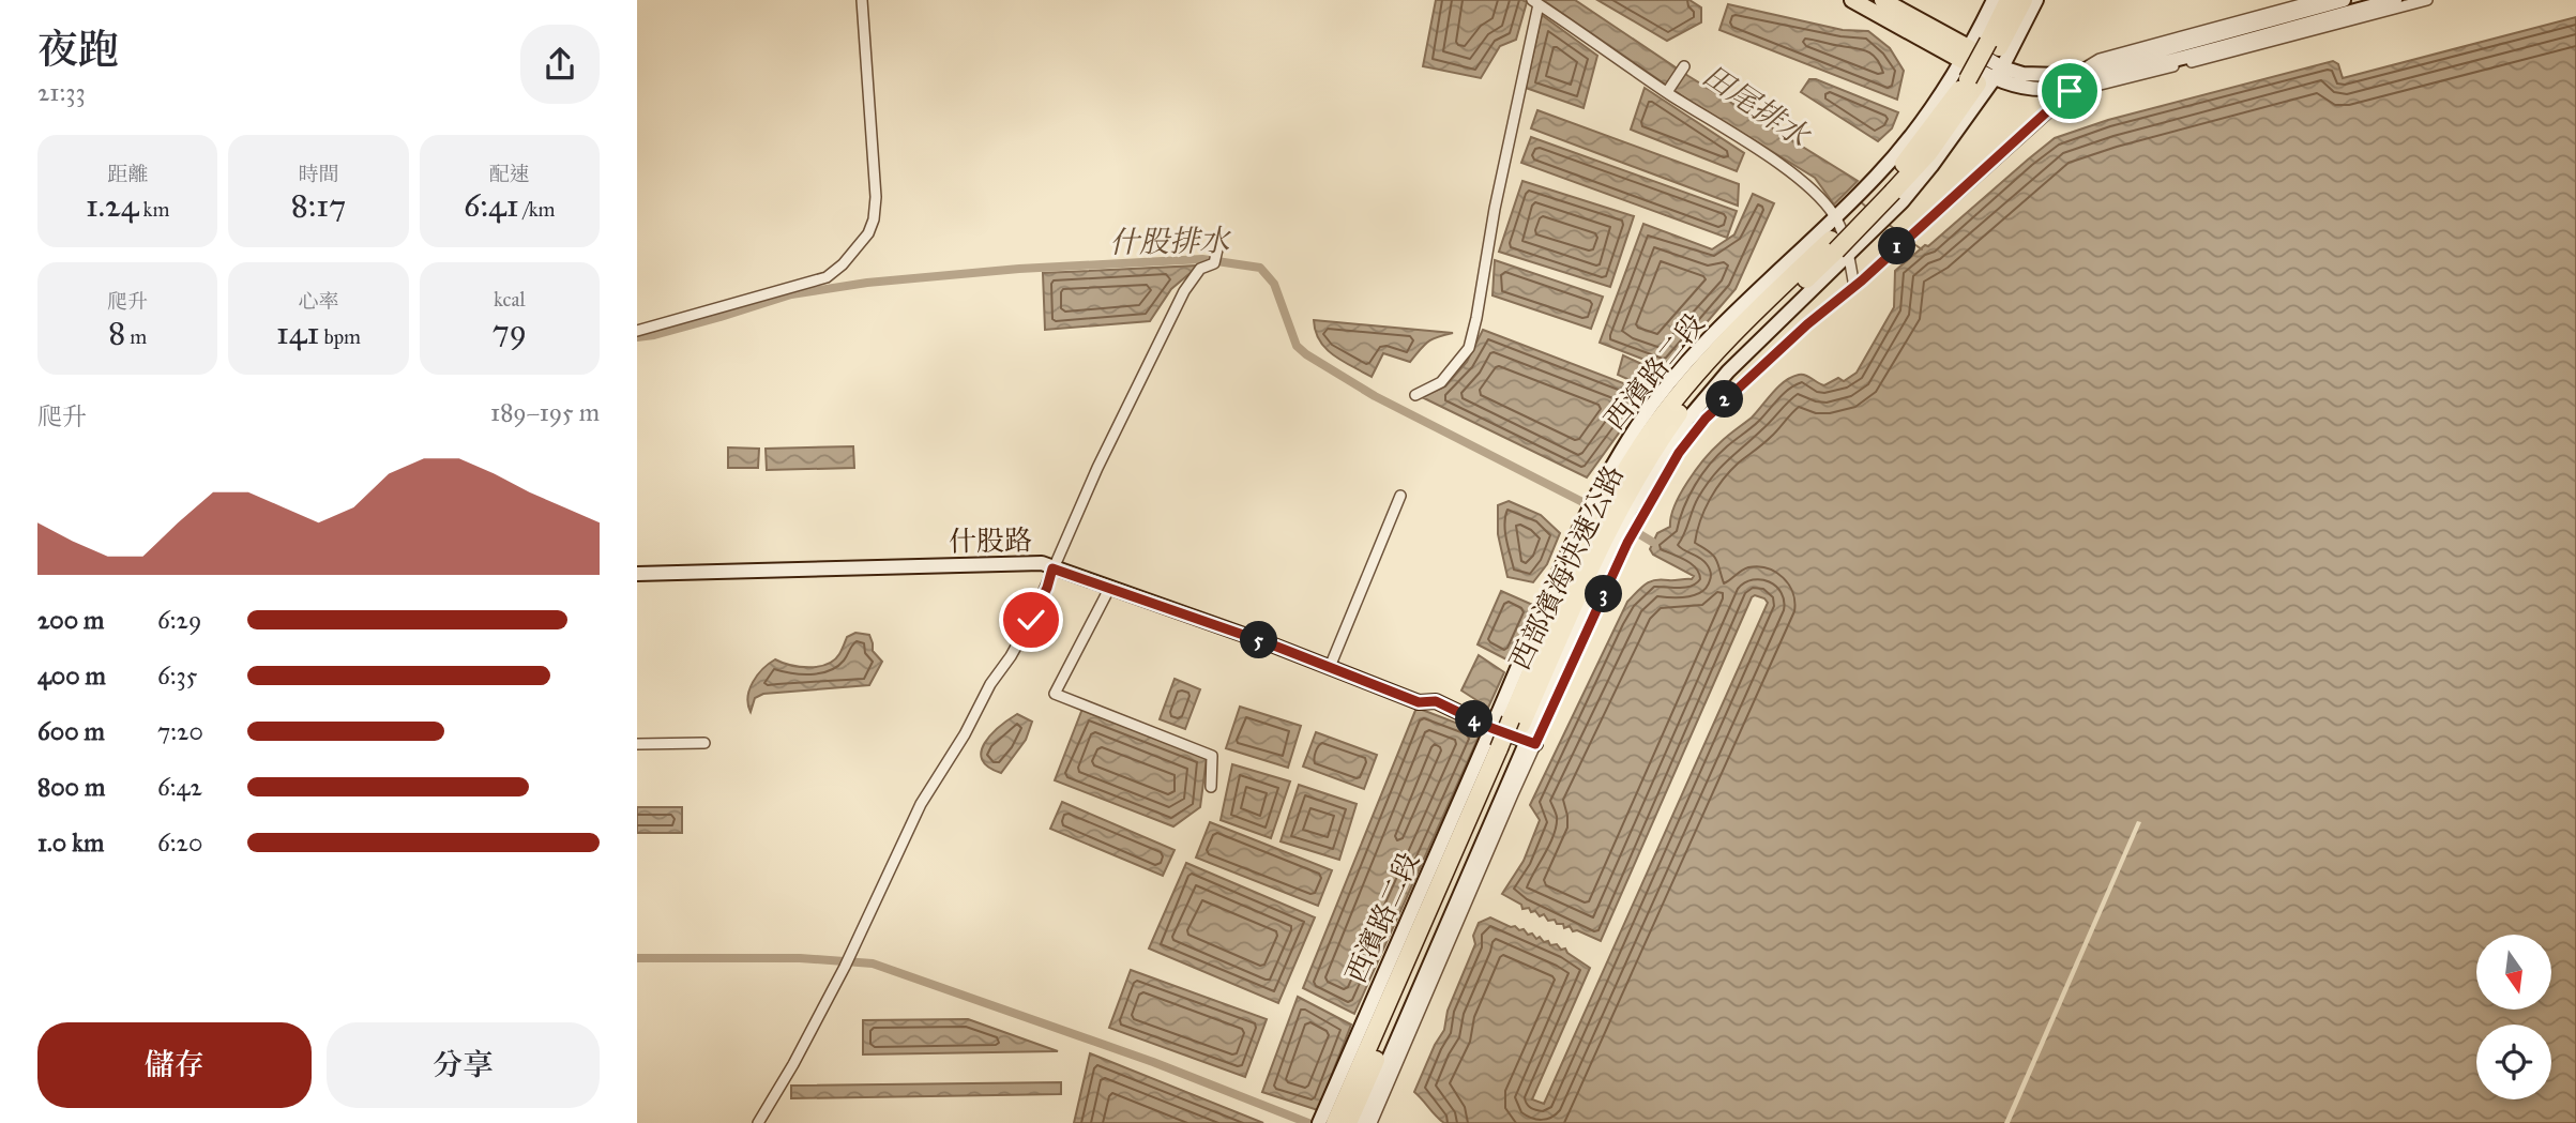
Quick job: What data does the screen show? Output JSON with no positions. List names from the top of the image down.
{
  "streets": {
    "highway": ["西部濱海快速公路"],
    "street": ["西濱路二段", "什股路"]
  },
  "crossings": [
    ["西濱路二段", "什股路"],
    ["西濱路二段", "西部濱海快速公路"],
    ["什股路", "西部濱海快速公路"]
  ],
  "water": ["田尾排水", "什股排水"],
  "north": "bottom",
  "page": {
    "heading": ["夜跑", "21:33"],
    "stats": [
      ["距離", "1.24 km"],
      ["時間", "8:17"],
      ["配速", "6:41 /km"],
      ["爬升", "8 m"],
      ["心率", "141 bpm"],
      ["kcal", "79"]
    ],
    "pins": [
      "1",
      "2",
      "3",
      "5",
      "4"
    ],
    "chart": ["爬升", "189–195 m"],
    "list": [
      {
        "name": "200 m",
        "note": "6:29"
      },
      {
        "name": "400 m",
        "note": "6:35"
      },
      {
        "name": "600 m",
        "note": "7:20"
      },
      {
        "name": "800 m",
        "note": "6:42"
      },
      {
        "name": "1.0 km",
        "note": "6:20"
      }
    ],
    "buttons": ["儲存", "分享"]
  }
}
